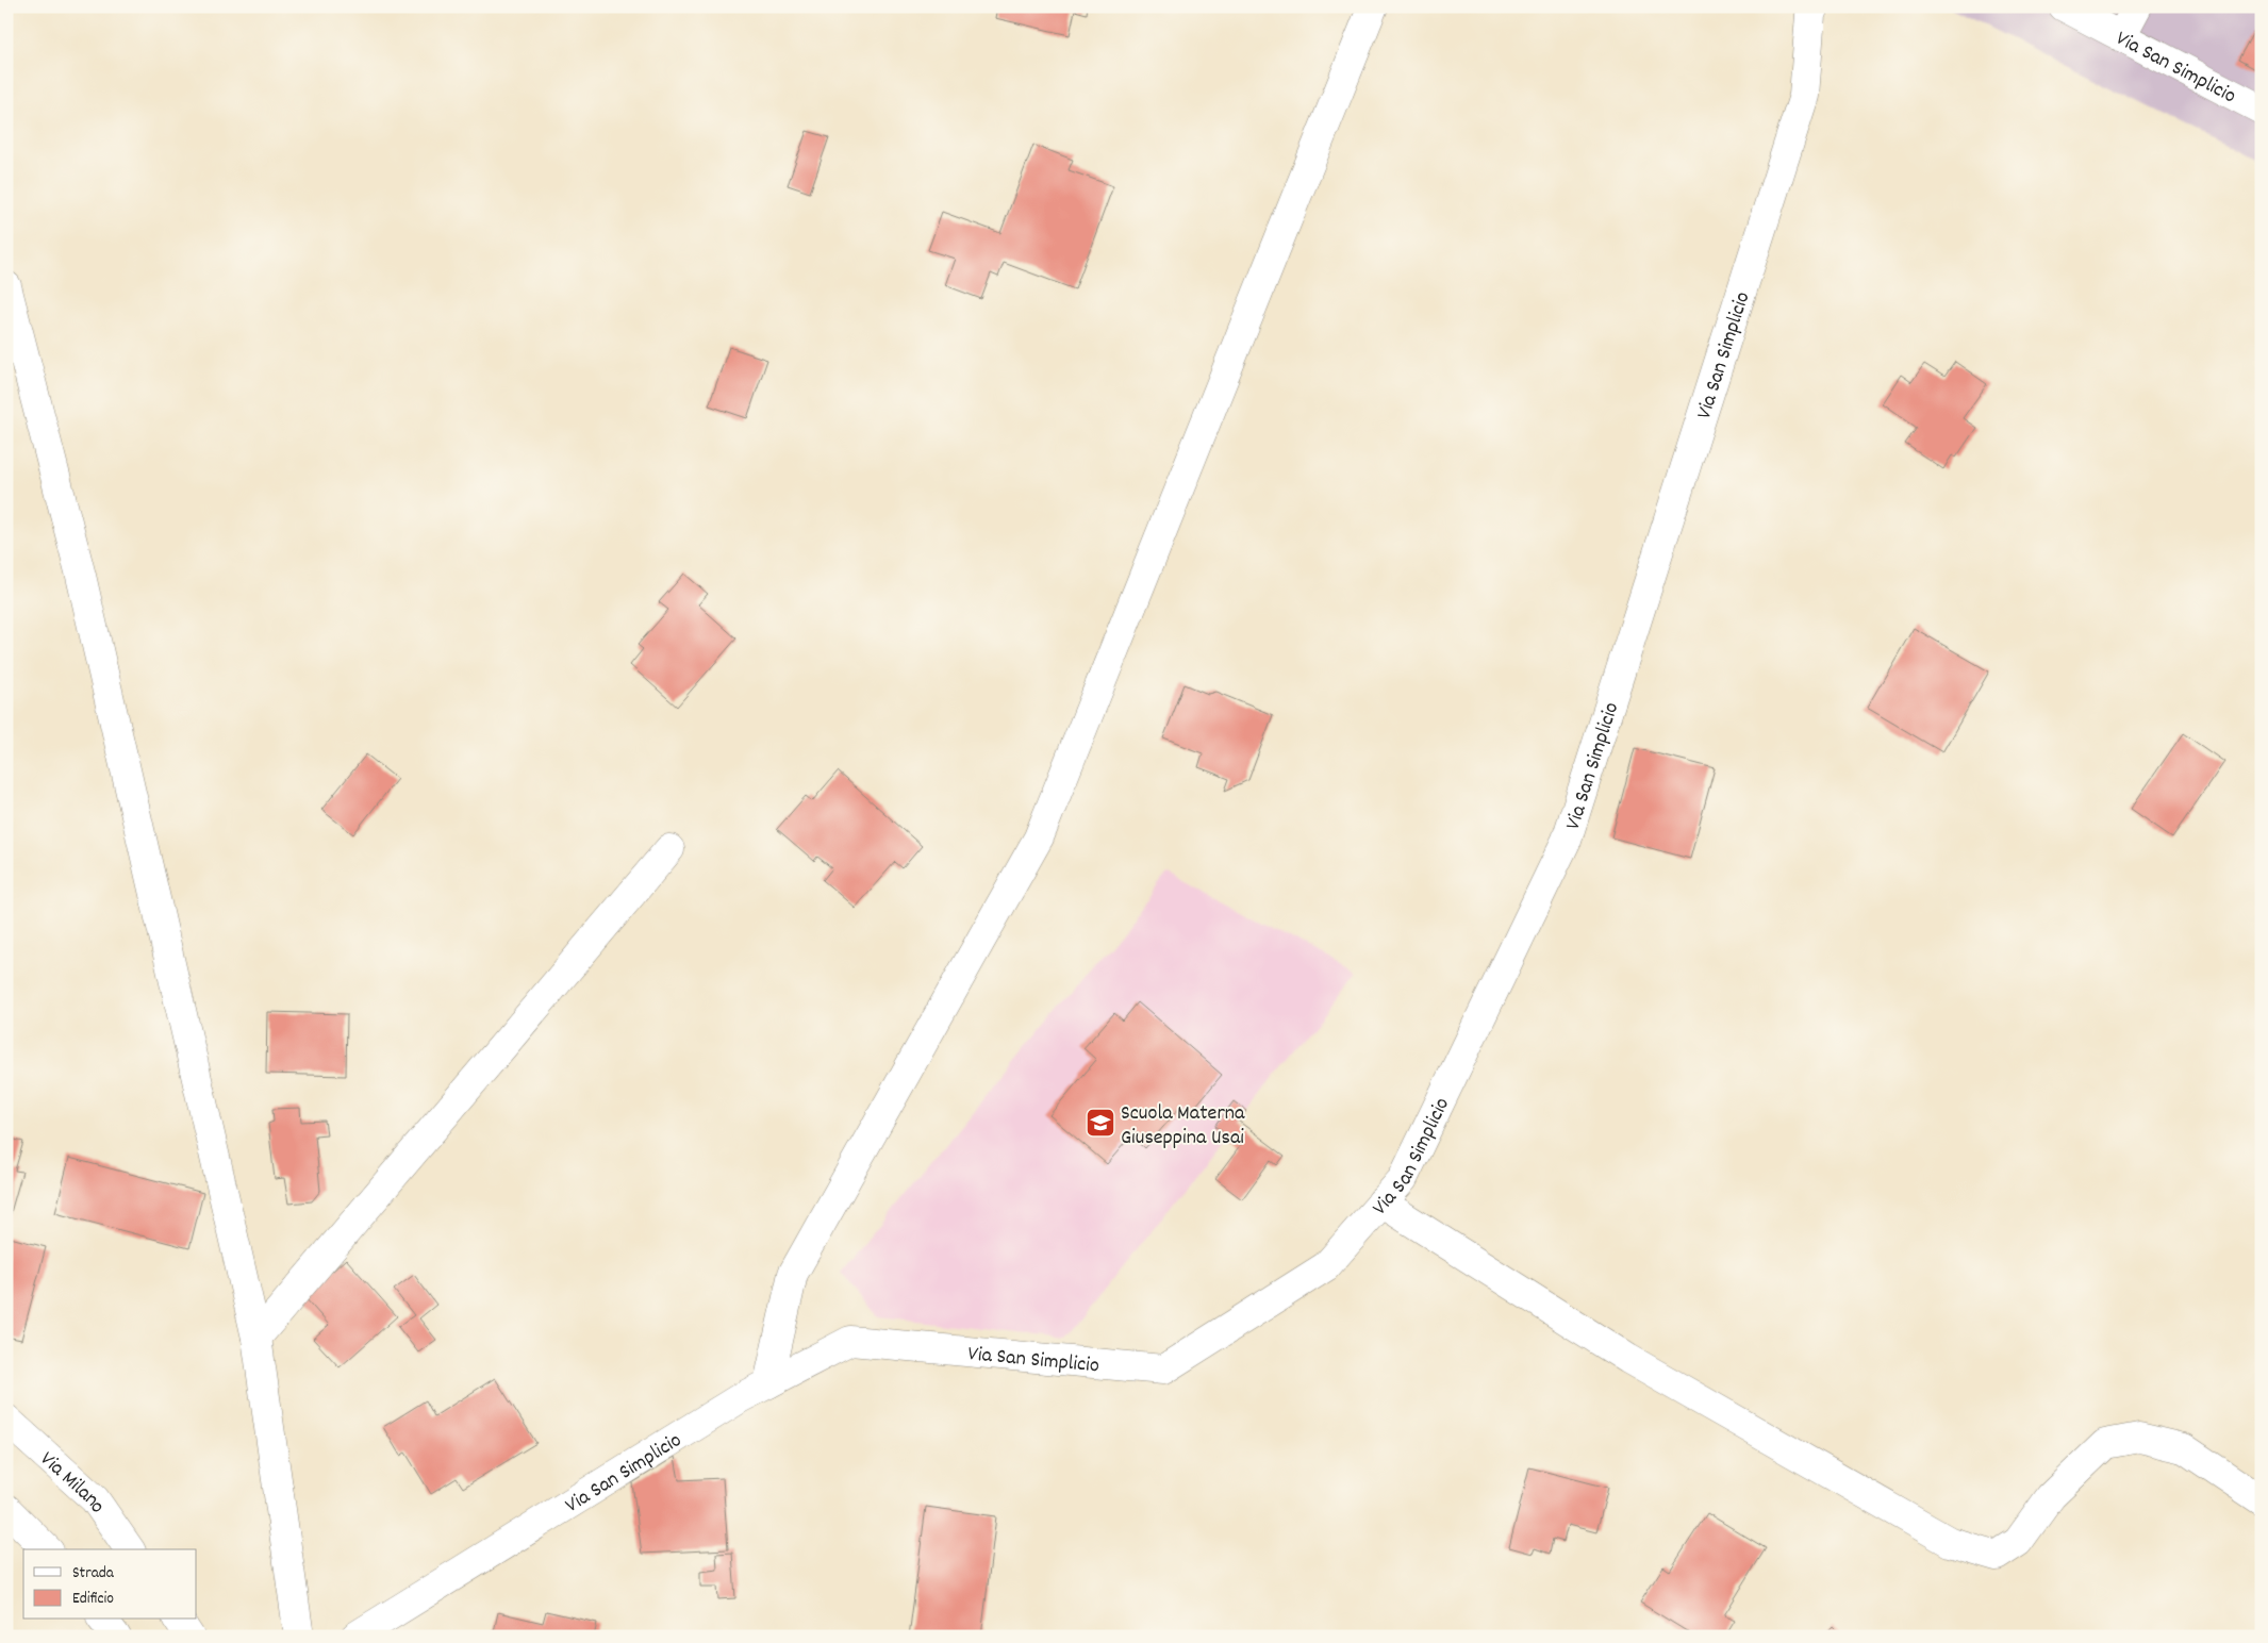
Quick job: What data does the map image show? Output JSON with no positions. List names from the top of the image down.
{
  "streets": {
    "street": ["Via San Simplicio", "Via Milano"]
  },
  "places": {
    "school or university": ["Scuola Materna Giuseppina Usai"]
  },
  "legend": ["Strada", "Edificio"]
}
